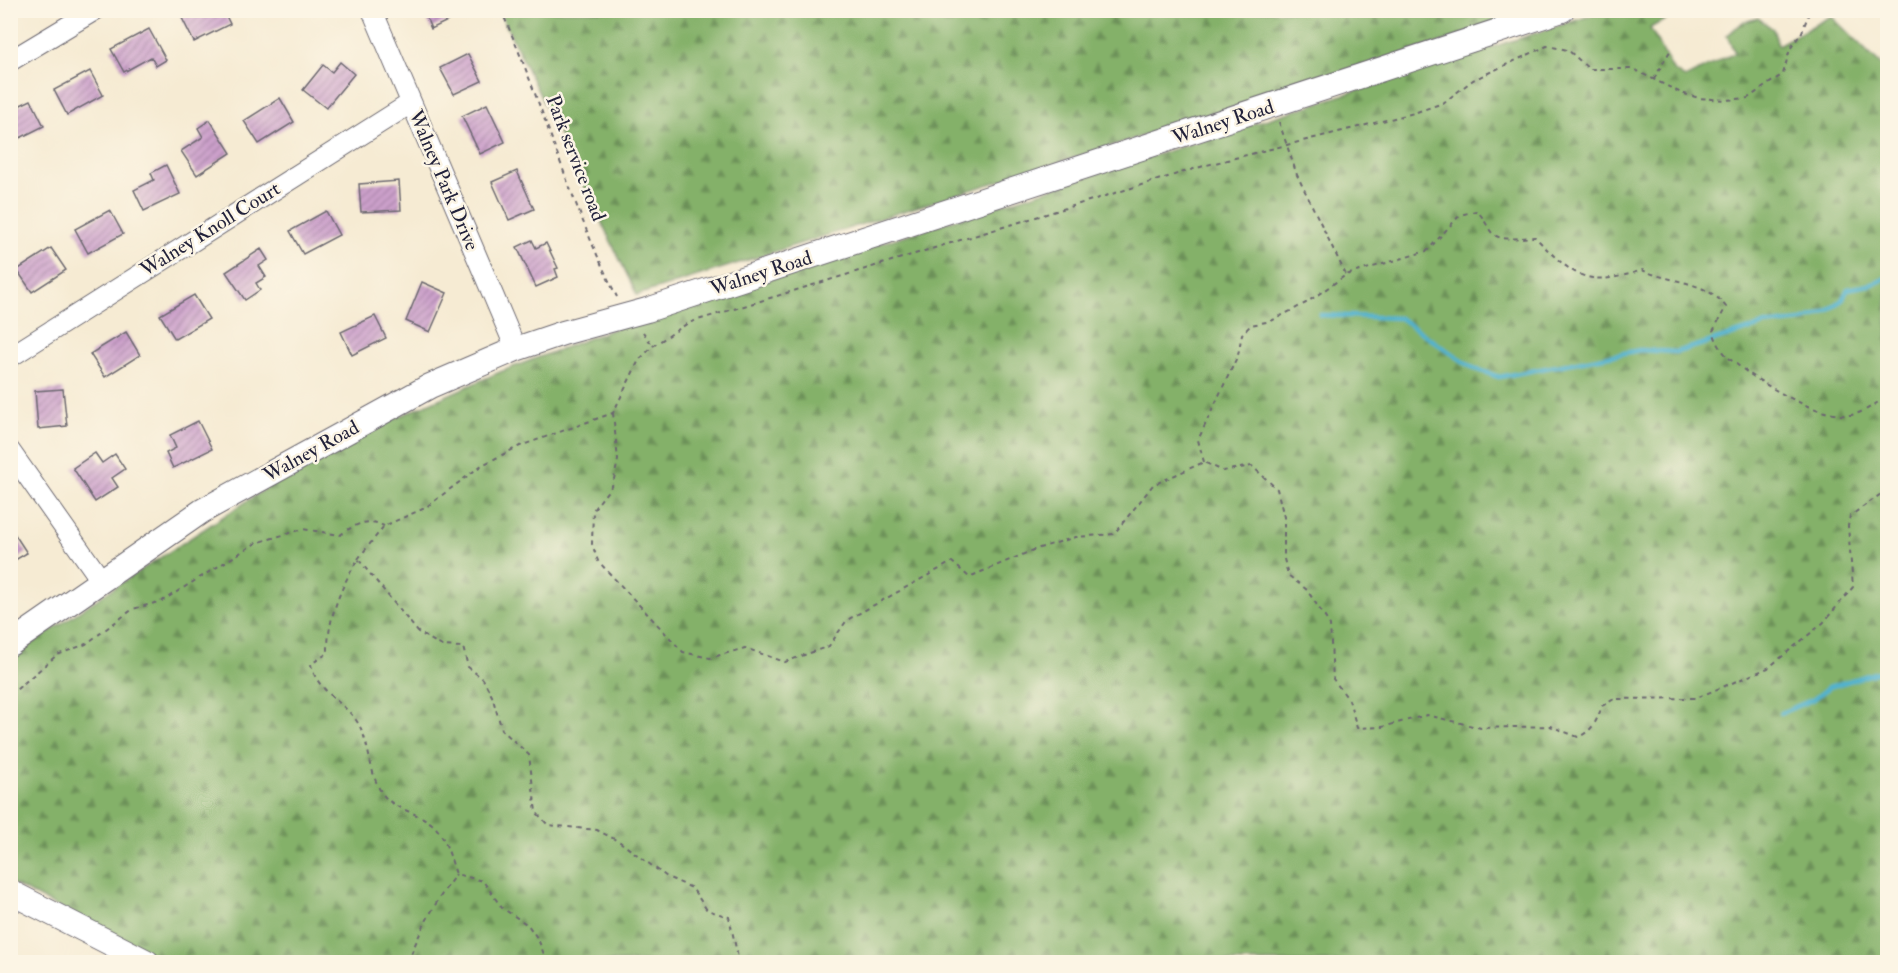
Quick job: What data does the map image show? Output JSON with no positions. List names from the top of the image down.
{
  "streets": {
    "main road": ["Walney Road"],
    "street": ["Walney Park Drive", "Walney Knoll Court"],
    "path": ["Park service road"]
  },
  "crossings": [
    ["Walney Road", "Park service road"],
    ["Walney Road", "Walney Park Drive"],
    ["Walney Park Drive", "Walney Knoll Court"]
  ]
}
